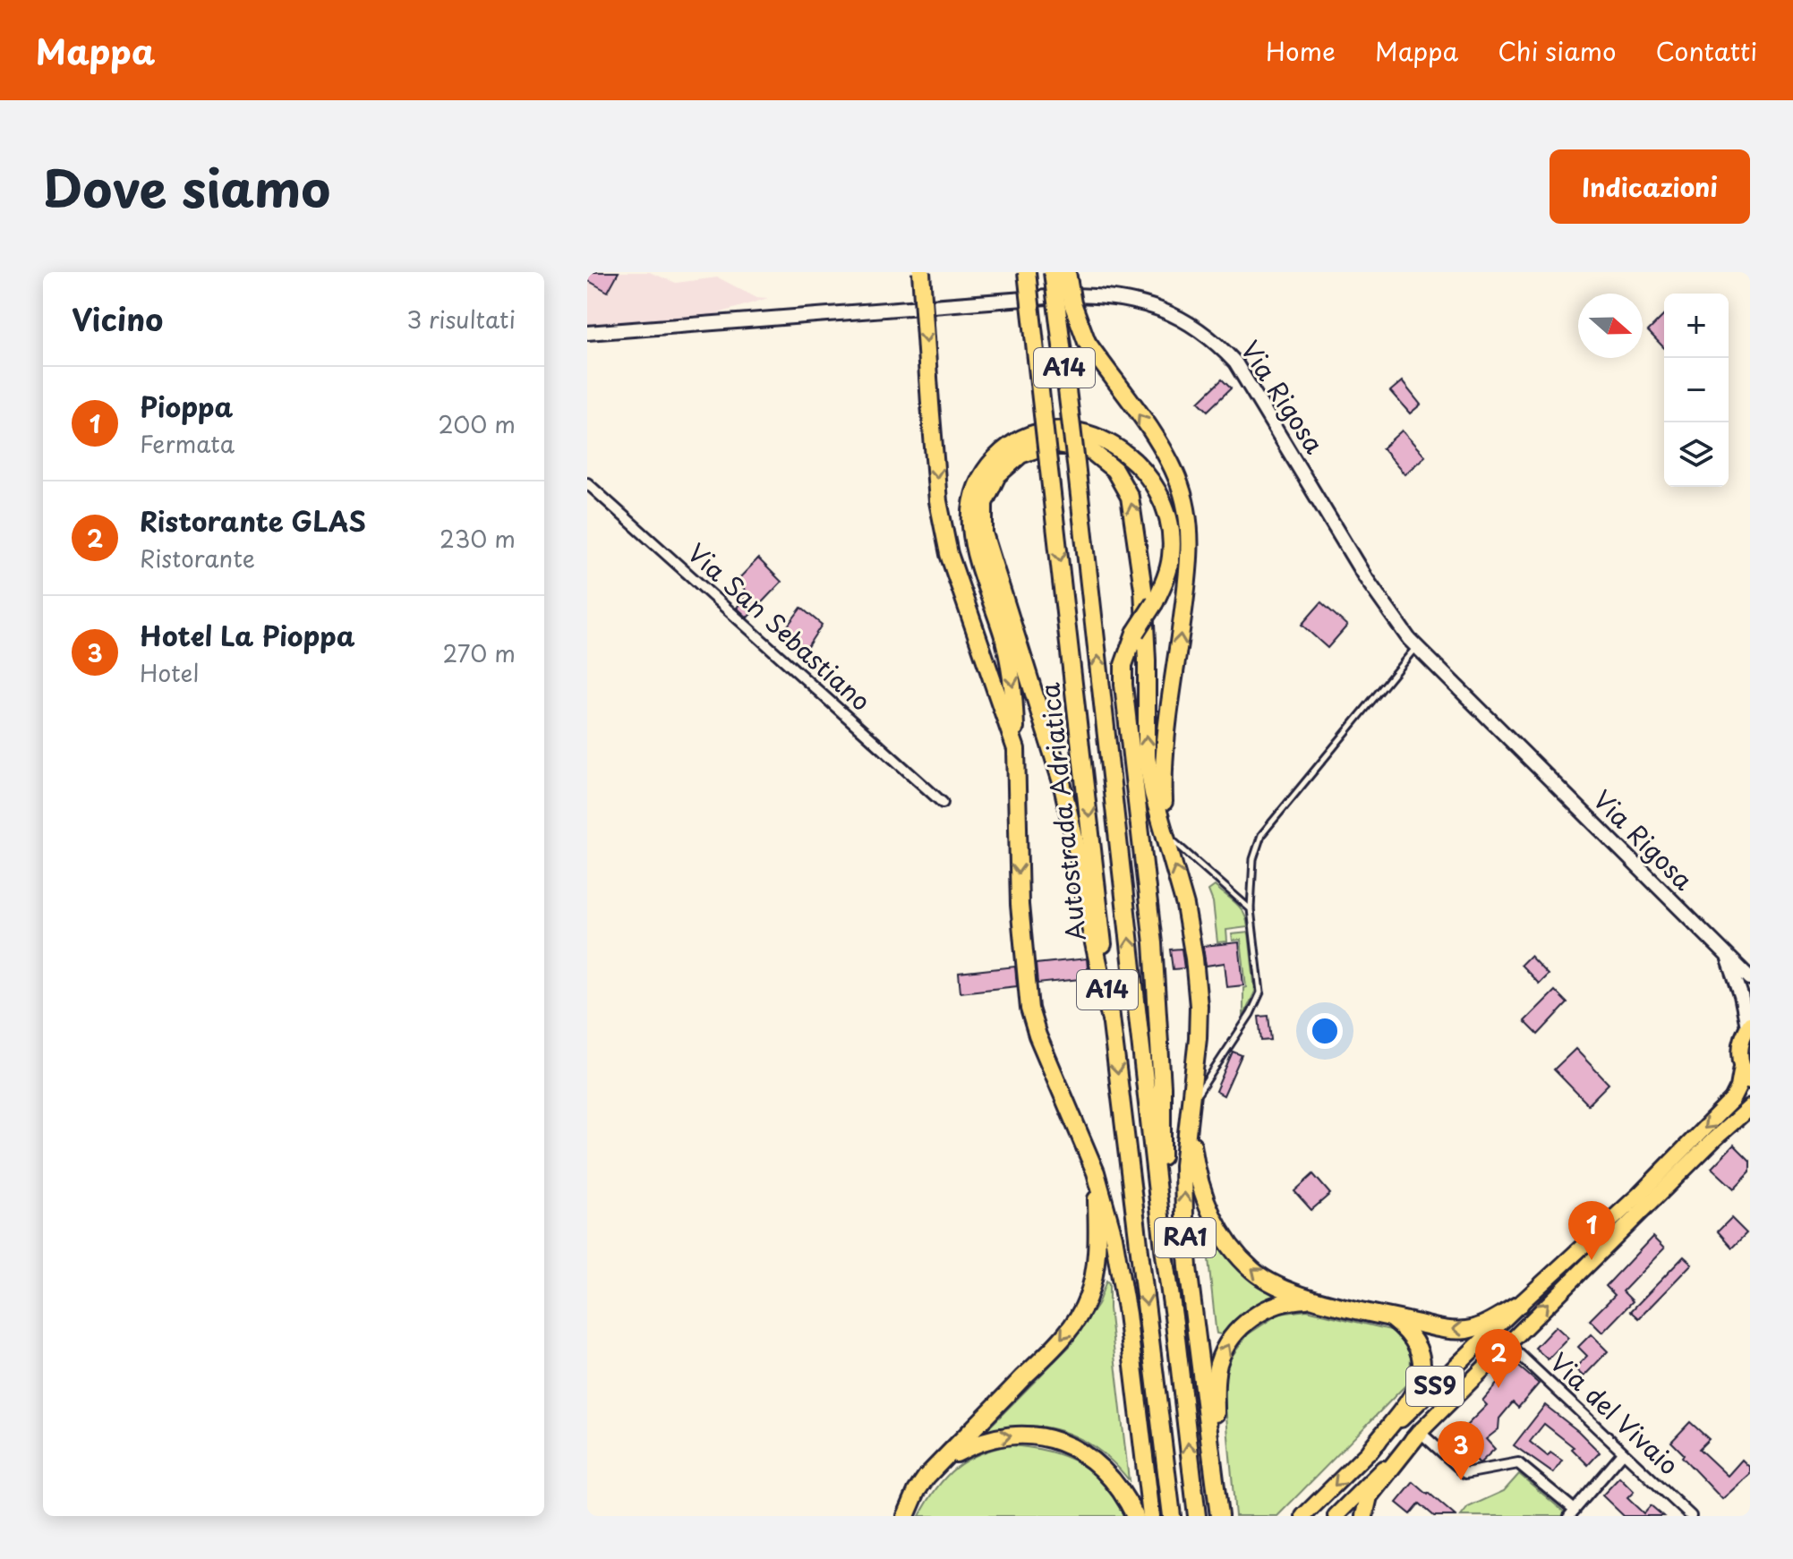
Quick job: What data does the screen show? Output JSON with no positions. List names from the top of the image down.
{
  "streets": {
    "highway": ["A14", "Autostrada Adriatica", "RA1"],
    "main road": ["Via Rigosa", "SS9"],
    "street": ["Via San Sebastiano", "Via del Vivaio"]
  },
  "crossings": [
    ["Via Rigosa", "SS9"],
    ["SS9", "Via del Vivaio"]
  ],
  "north": "right",
  "page": {
    "header": "Mappa",
    "nav": [
      "Home",
      "Mappa",
      "Chi siamo",
      "Contatti"
    ],
    "title": "Dove siamo",
    "buttons": "Indicazioni",
    "heading": ["Vicino", "3 risultati"],
    "map_buttons": ["+", "−"],
    "list": [
      {
        "mark": "1",
        "name": "Pioppa",
        "note": "Fermata",
        "value": "200 m"
      },
      {
        "mark": "2",
        "name": "Ristorante GLAS",
        "note": "Ristorante",
        "value": "230 m"
      },
      {
        "mark": "3",
        "name": "Hotel La Pioppa",
        "note": "Hotel",
        "value": "270 m"
      }
    ],
    "pins": ["1", "2", "3"]
  }
}
